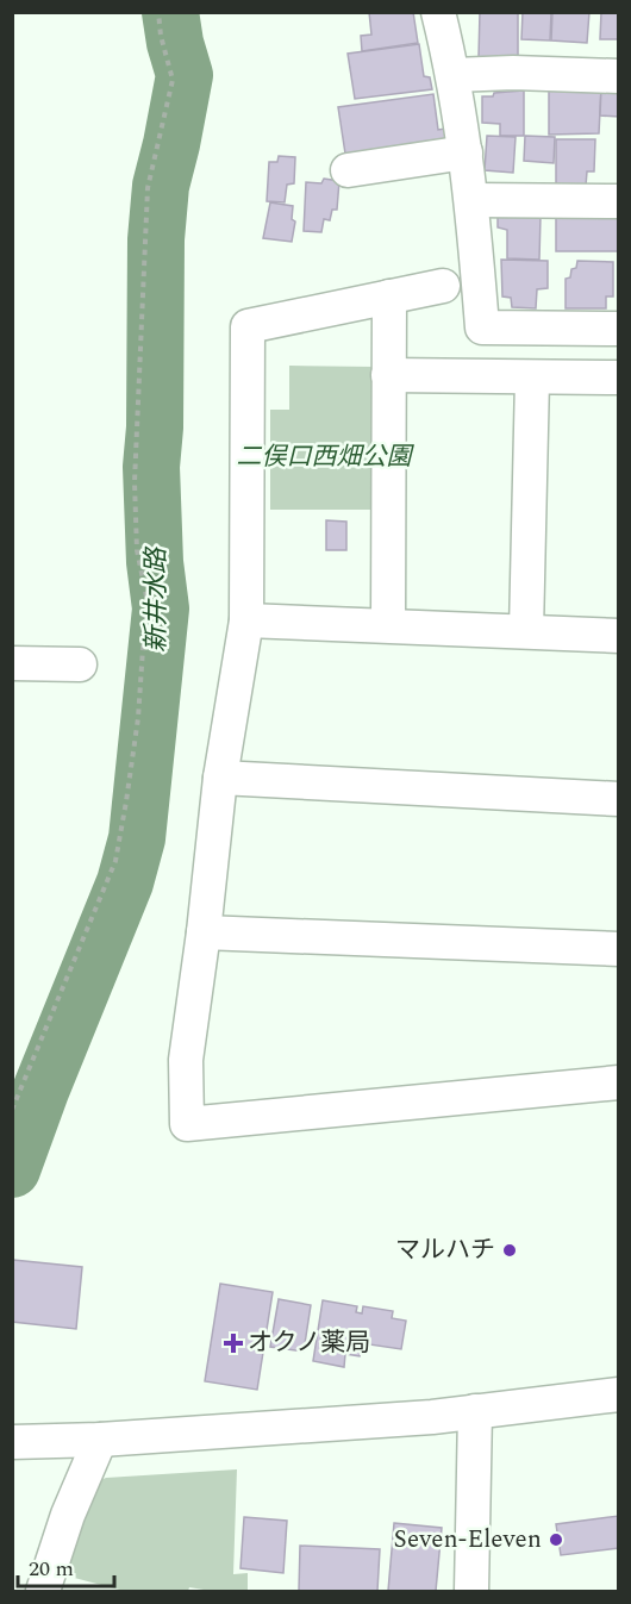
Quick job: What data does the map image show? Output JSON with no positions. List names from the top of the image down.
{
  "water": ["新井水路"],
  "parks": ["二俣口西畑公園"],
  "places": {
    "other": ["マルハチ", "Seven-Eleven"],
    "health": ["オクノ薬局"]
  },
  "scale_bar": "20 m"
}
